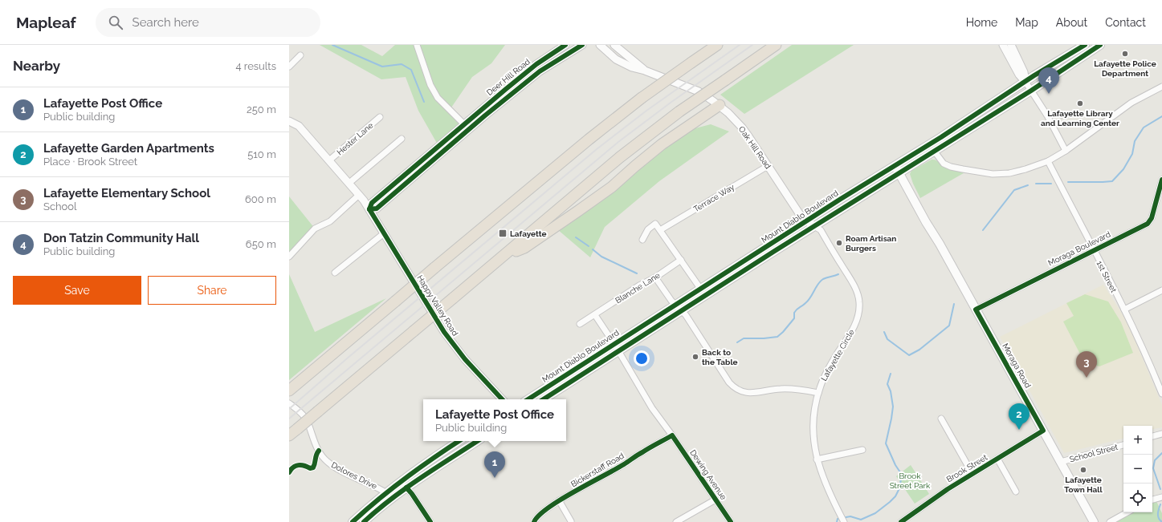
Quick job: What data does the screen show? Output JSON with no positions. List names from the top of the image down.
{
  "streets": {
    "main road": ["Mount Diablo Boulevard", "Moraga Road"],
    "street": [
      "Deer Hill Road",
      "Hester Lane",
      "Oak Hill Road",
      "Terrace Way",
      "Moraga Boulevard",
      "1st Street",
      "Blanche Lane",
      "Happy Valley Road",
      "Lafayette Circle",
      "School Street",
      "Brook Street",
      "Bickerstaff Road",
      "Dewing Avenue",
      "Dolores Drive"
    ]
  },
  "crossings": [
    ["Deer Hill Road", "Happy Valley Road"],
    ["Hester Lane", "Happy Valley Road"],
    ["Oak Hill Road", "Terrace Way"],
    ["Oak Hill Road", "Mount Diablo Boulevard"],
    ["Oak Hill Road", "Lafayette Circle"],
    ["Mount Diablo Boulevard", "Lafayette Circle"],
    ["Mount Diablo Boulevard", "Moraga Road"],
    ["Mount Diablo Boulevard", "Dewing Avenue"],
    ["Moraga Boulevard", "1st Street"],
    ["Moraga Boulevard", "Moraga Road"],
    ["Moraga Road", "School Street"],
    ["Moraga Road", "Brook Street"],
    ["Bickerstaff Road", "Dewing Avenue"]
  ],
  "parks": ["Brook Street Park"],
  "places": {
    "other": [
      "Lafayette Police Department",
      "Lafayette Library and Learning Center",
      "Roam Artisan Burgers",
      "Back to the Table",
      "Lafayette Town Hall"
    ],
    "transit": ["Lafayette"]
  },
  "page": {
    "header": "Mapleaf",
    "search": "Search here",
    "nav": [
      "Home",
      "Map",
      "About",
      "Contact"
    ],
    "heading": ["Nearby", "4 results"],
    "pins": [
      "4",
      "3",
      "2",
      "1"
    ],
    "list": [
      {
        "mark": "1",
        "name": "Lafayette Post Office",
        "note": "Public building",
        "value": "250 m"
      },
      {
        "mark": "2",
        "name": "Lafayette Garden Apartments",
        "note": "Place · Brook Street",
        "value": "510 m"
      },
      {
        "mark": "3",
        "name": "Lafayette Elementary School",
        "note": "School",
        "value": "600 m"
      },
      {
        "mark": "4",
        "name": "Don Tatzin Community Hall",
        "note": "Public building",
        "value": "650 m"
      }
    ],
    "buttons": ["Save", "Share"],
    "popup": ["Lafayette Post Office", "Public building"],
    "map_buttons": ["+", "−"]
  }
}
